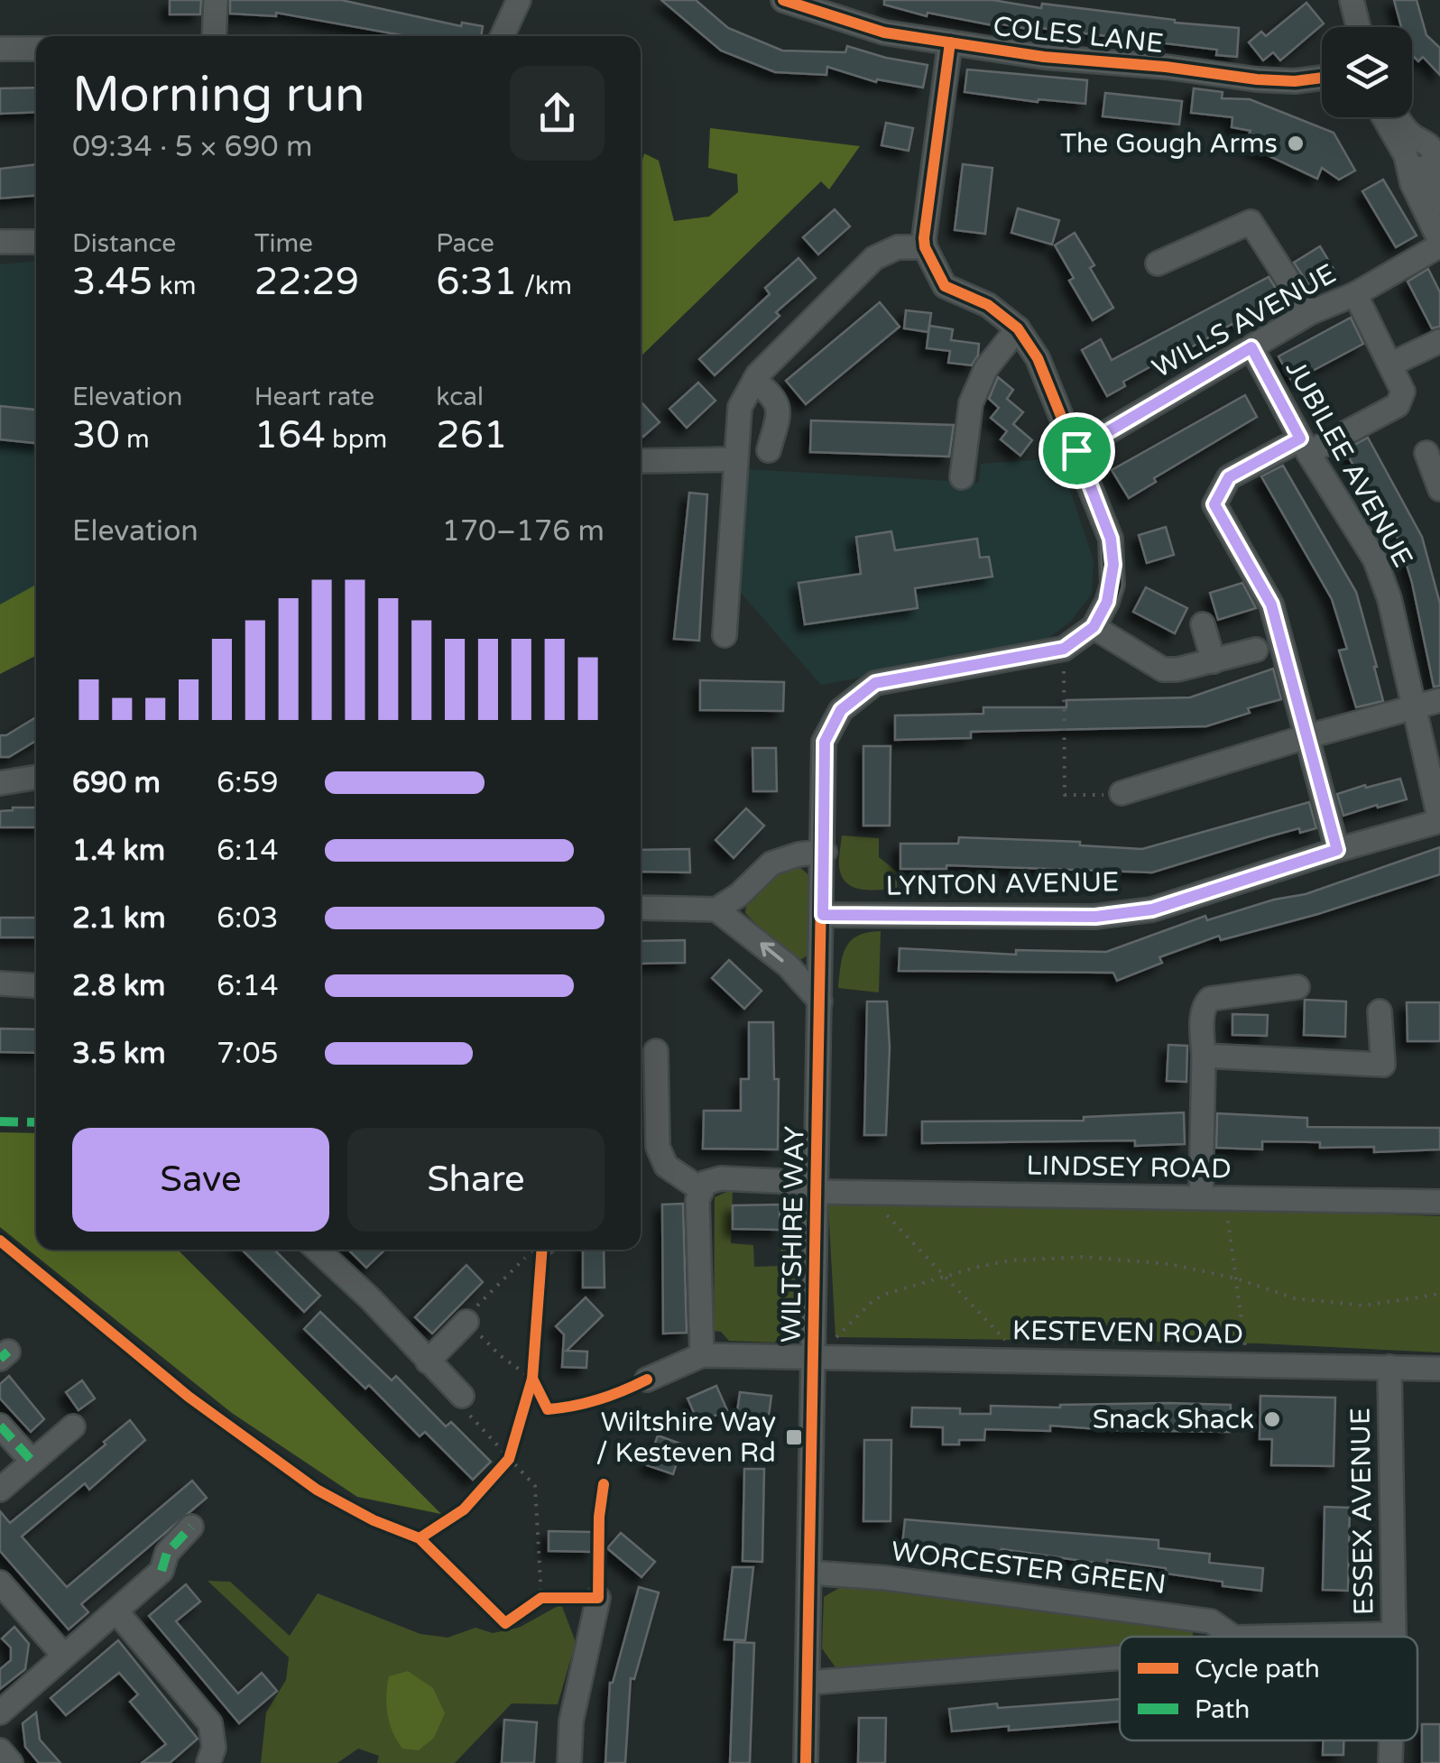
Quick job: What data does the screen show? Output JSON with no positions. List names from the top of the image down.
{
  "streets": {
    "street": [
      "COLES LANE",
      "WILLS AVENUE",
      "JUBILEE AVENUE",
      "LYNTON AVENUE",
      "LINDSEY ROAD",
      "WILTSHIRE WAY",
      "KESTEVEN ROAD",
      "ESSEX AVENUE",
      "WORCESTER GREEN"
    ]
  },
  "crossings": [
    ["WILLS AVENUE", "JUBILEE AVENUE"],
    ["JUBILEE AVENUE", "LYNTON AVENUE"],
    ["LYNTON AVENUE", "WILTSHIRE WAY"],
    ["LINDSEY ROAD", "WILTSHIRE WAY"],
    ["WILTSHIRE WAY", "KESTEVEN ROAD"],
    ["WILTSHIRE WAY", "WORCESTER GREEN"],
    ["KESTEVEN ROAD", "ESSEX AVENUE"],
    ["ESSEX AVENUE", "WORCESTER GREEN"]
  ],
  "places": {
    "other": ["The Gough Arms", "Snack Shack"],
    "transit": ["Wiltshire Way / Kesteven Rd"]
  },
  "legend": ["Cycle path", "Path"],
  "page": {
    "heading": ["Morning run", "09:34 · 5 × 690 m"],
    "stats": [
      ["Distance", "3.45 km"],
      ["Time", "22:29"],
      ["Pace", "6:31 /km"],
      ["Elevation", "30 m"],
      ["Heart rate", "164 bpm"],
      ["kcal", "261"]
    ],
    "chart": ["Elevation", "170–176 m"],
    "list": [
      {
        "name": "690 m",
        "note": "6:59"
      },
      {
        "name": "1.4 km",
        "note": "6:14"
      },
      {
        "name": "2.1 km",
        "note": "6:03"
      },
      {
        "name": "2.8 km",
        "note": "6:14"
      },
      {
        "name": "3.5 km",
        "note": "7:05"
      }
    ],
    "buttons": ["Save", "Share"]
  }
}
